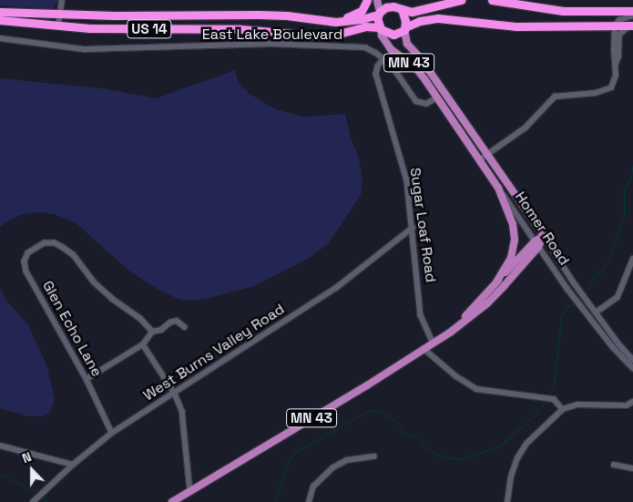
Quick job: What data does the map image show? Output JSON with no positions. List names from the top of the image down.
{
  "streets": {
    "highway": ["US 14"],
    "main road": ["MN 43", "Homer Road"],
    "street": [
      "East Lake Boulevard",
      "Sugar Loaf Road",
      "Glen Echo Lane",
      "West Burns Valley Road"
    ]
  },
  "crossings": [
    ["US 14", "MN 43"],
    ["US 14", "Homer Road"],
    ["East Lake Boulevard", "MN 43"],
    ["East Lake Boulevard", "Sugar Loaf Road"],
    ["East Lake Boulevard", "Homer Road"],
    ["MN 43", "Sugar Loaf Road"],
    ["MN 43", "Homer Road"],
    ["Sugar Loaf Road", "West Burns Valley Road"],
    ["Glen Echo Lane", "West Burns Valley Road"]
  ],
  "north": "top"
}
